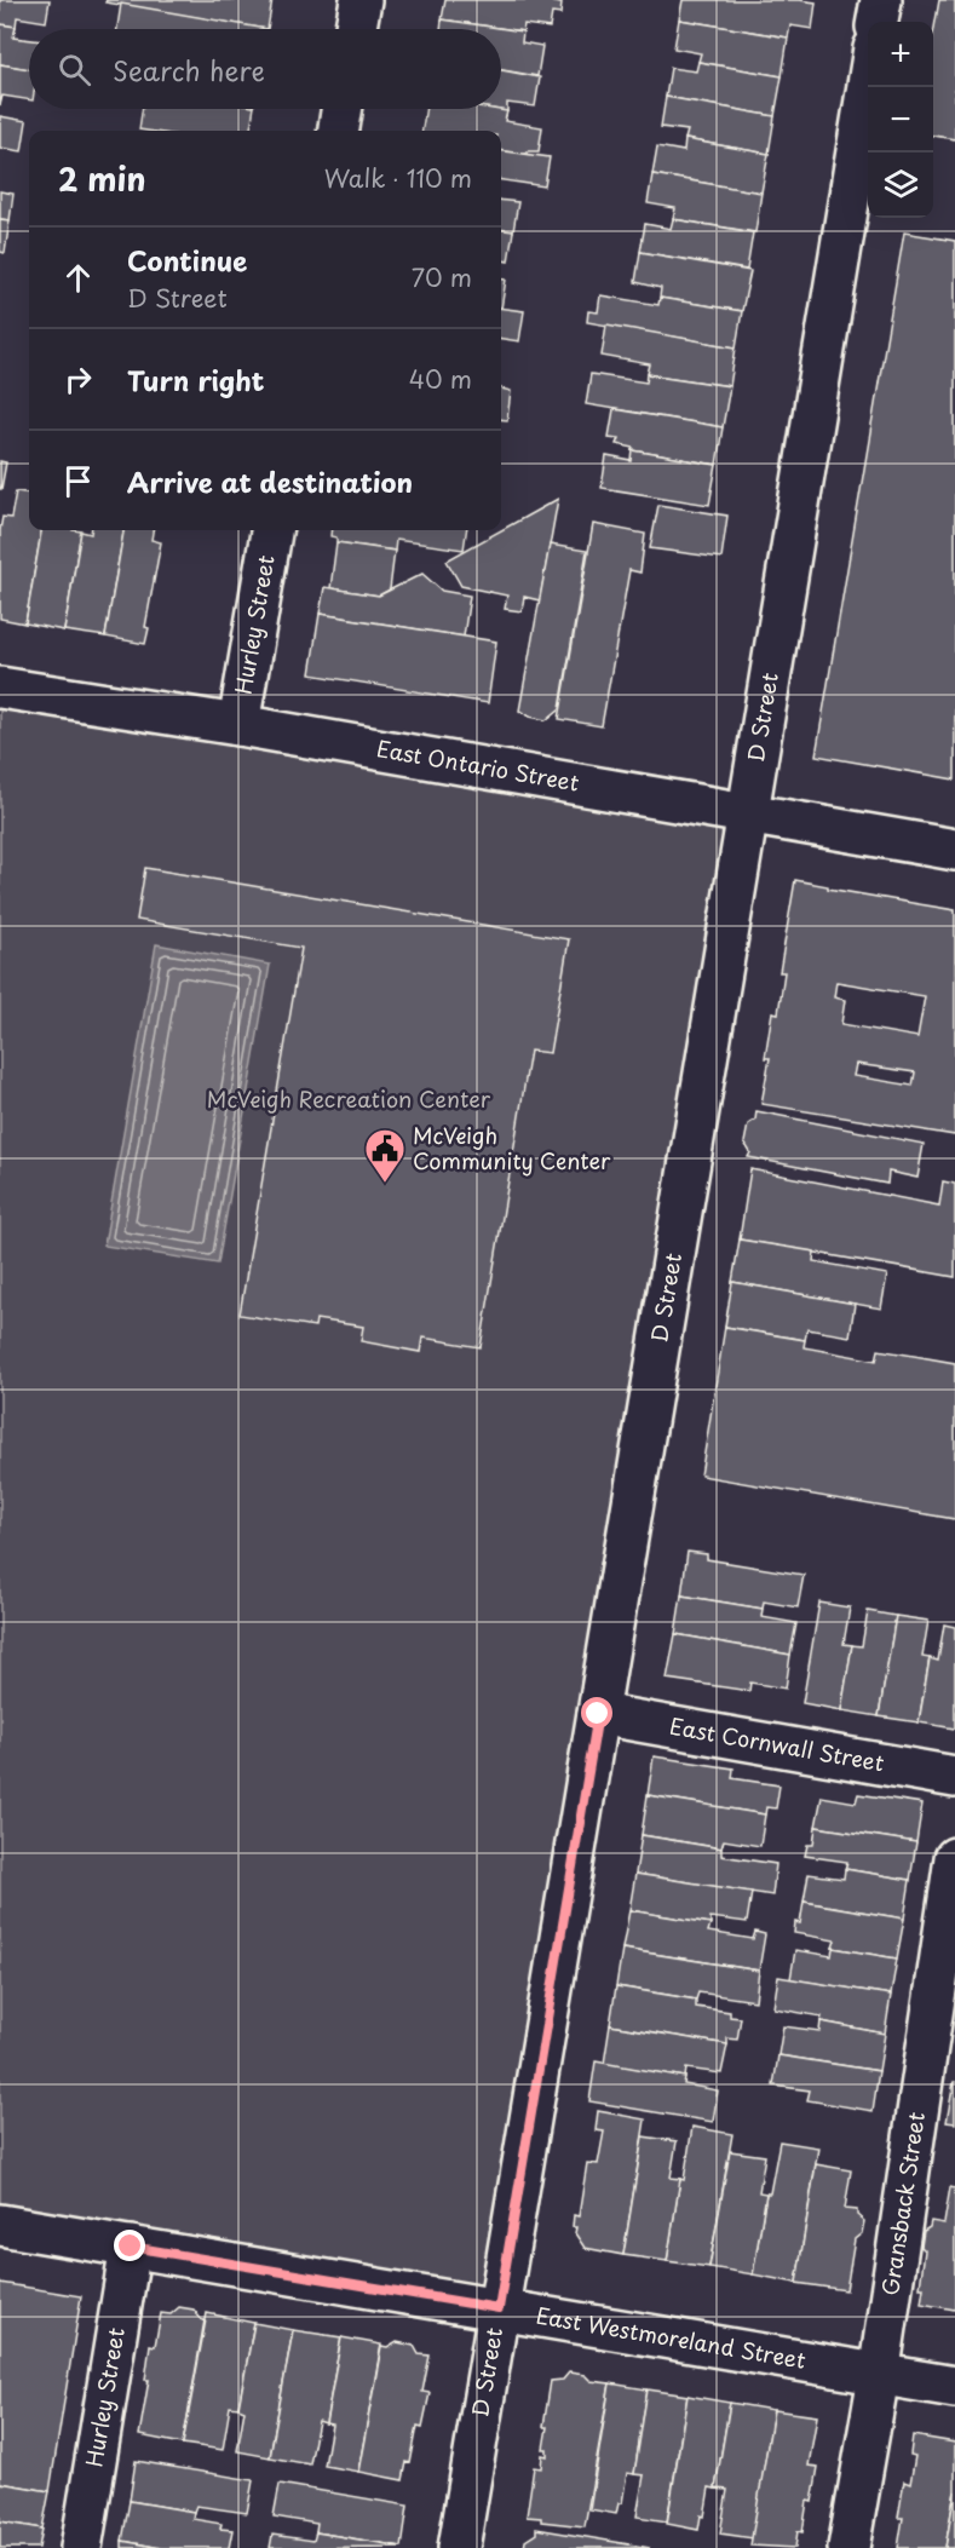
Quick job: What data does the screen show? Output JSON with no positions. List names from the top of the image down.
{
  "streets": {
    "street": [
      "Hurley Street",
      "D Street",
      "East Ontario Street",
      "East Cornwall Street",
      "Gransback Street",
      "East Westmoreland Street"
    ]
  },
  "crossings": [
    ["Hurley Street", "East Ontario Street"],
    ["Hurley Street", "East Westmoreland Street"],
    ["D Street", "East Ontario Street"],
    ["D Street", "East Cornwall Street"],
    ["D Street", "East Westmoreland Street"],
    ["Gransback Street", "East Westmoreland Street"]
  ],
  "parks": ["McVeigh Recreation Center"],
  "places": {
    "public building": ["McVeigh Community Center"]
  },
  "page": {
    "map_buttons": ["+", "−"],
    "search": "Search here",
    "heading": ["2 min", "Walk · 110 m"],
    "list": [
      ["Continue", "D Street", "70 m"],
      ["Turn right", "40 m"],
      "Arrive at destination"
    ]
  }
}
